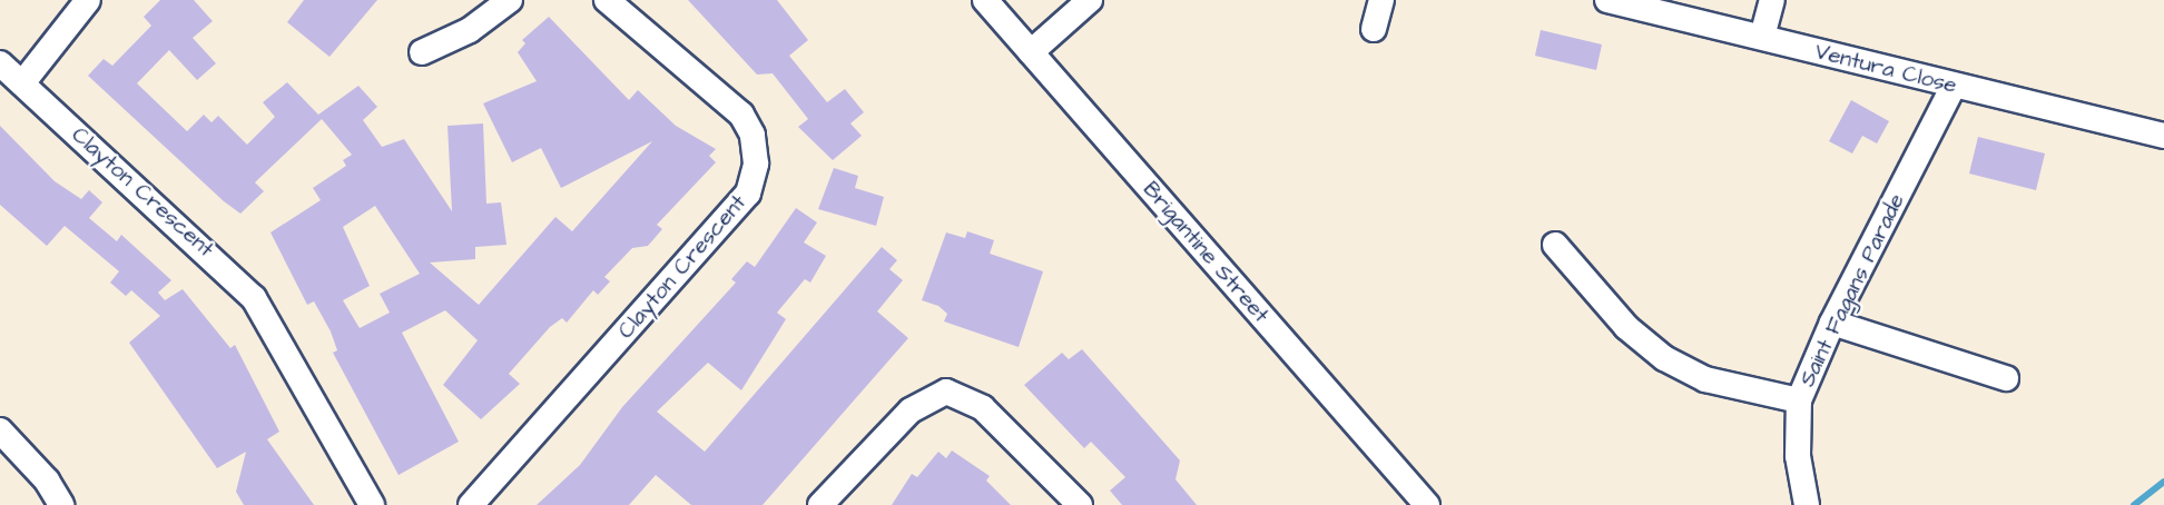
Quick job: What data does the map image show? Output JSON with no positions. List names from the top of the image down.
{
  "streets": {
    "street": [
      "Ventura Close",
      "Clayton Crescent",
      "Brigantine Street",
      "Saint Fagans Parade"
    ]
  },
  "crossings": [
    ["Ventura Close", "Saint Fagans Parade"]
  ]
}
